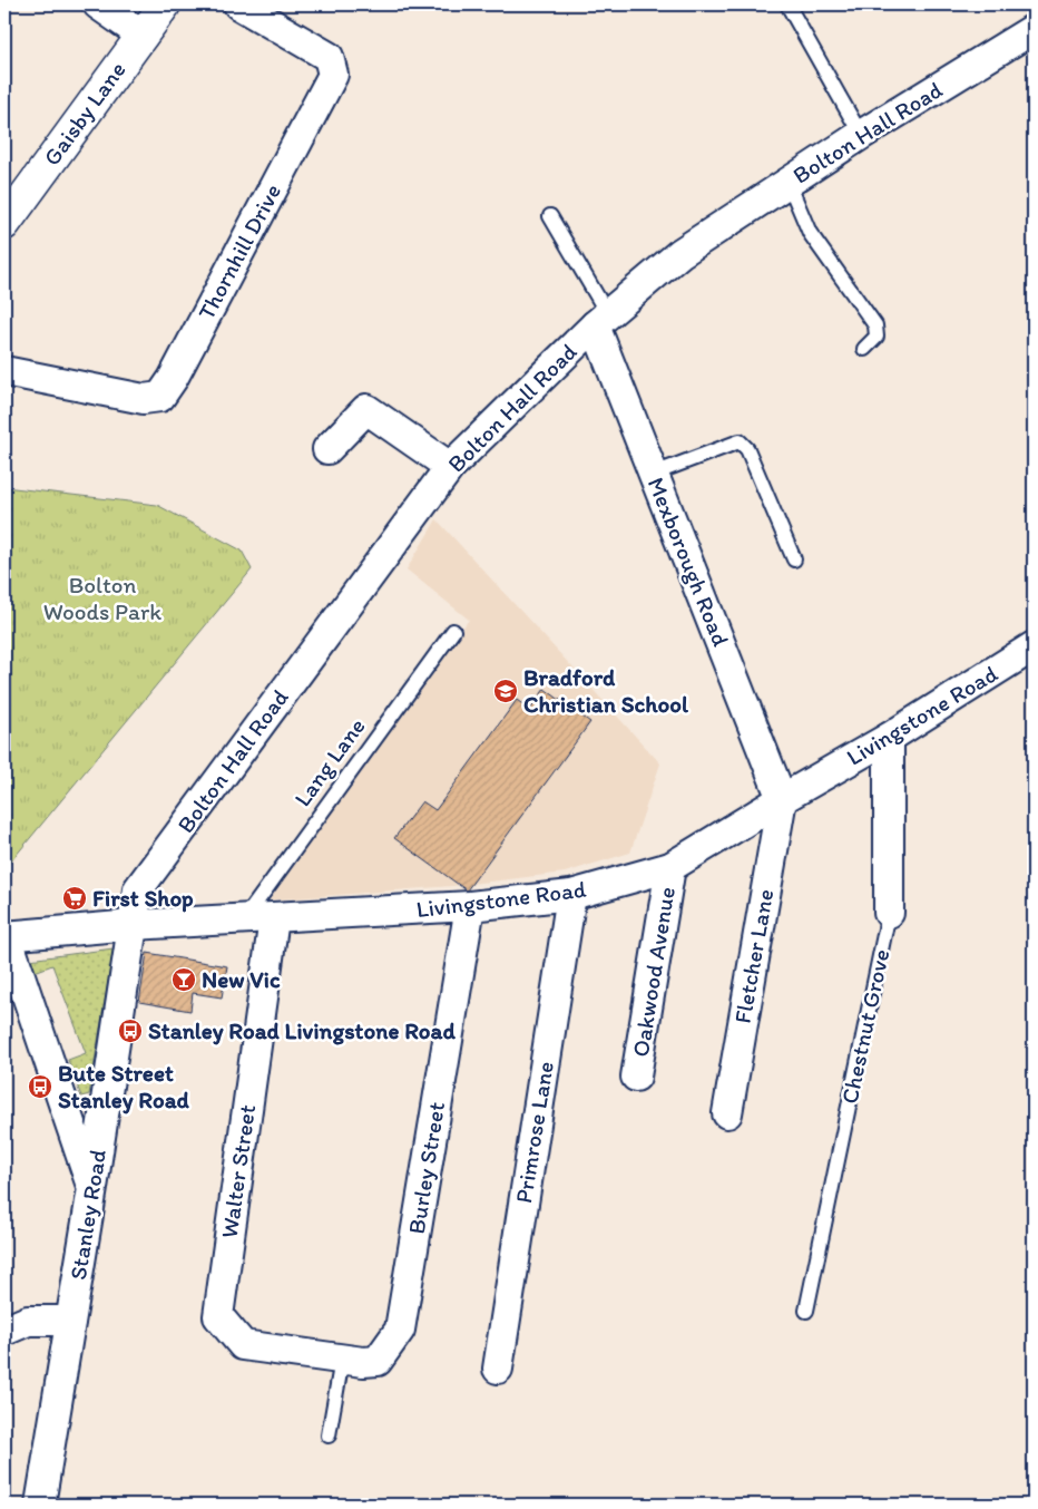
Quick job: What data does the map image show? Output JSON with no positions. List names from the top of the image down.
{
  "streets": {
    "street": [
      "Gaisby Lane",
      "Bolton Hall Road",
      "Thornhill Drive",
      "Mexborough Road",
      "Livingstone Road",
      "Fletcher Lane",
      "Oakwood Avenue",
      "Chestnut Grove",
      "Primrose Lane",
      "Burley Street",
      "Walter Street",
      "Stanley Road"
    ],
    "lane": ["Lang Lane"]
  },
  "crossings": [
    ["Bolton Hall Road", "Mexborough Road"],
    ["Bolton Hall Road", "Livingstone Road"],
    ["Bolton Hall Road", "Stanley Road"],
    ["Mexborough Road", "Livingstone Road"],
    ["Mexborough Road", "Fletcher Lane"],
    ["Livingstone Road", "Lang Lane"],
    ["Livingstone Road", "Fletcher Lane"],
    ["Livingstone Road", "Oakwood Avenue"],
    ["Livingstone Road", "Chestnut Grove"],
    ["Livingstone Road", "Primrose Lane"],
    ["Livingstone Road", "Burley Street"],
    ["Livingstone Road", "Walter Street"],
    ["Livingstone Road", "Stanley Road"],
    ["Burley Street", "Walter Street"]
  ],
  "parks": ["Bolton Woods Park"],
  "places": {
    "school or university": ["Bradford Christian School"],
    "supermarket": ["First Shop"],
    "bar": ["New Vic"],
    "bus stop": ["Stanley Road Livingstone Road", "Bute Street Stanley Road"]
  }
}
